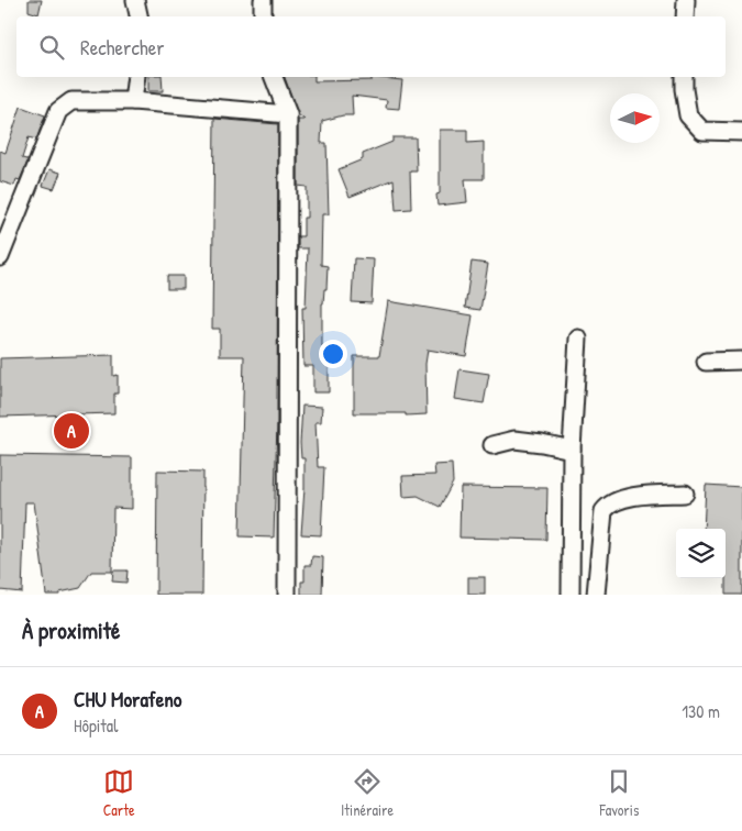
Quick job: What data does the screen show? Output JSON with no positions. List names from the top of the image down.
{
  "north": "right",
  "page": {
    "search": "Rechercher",
    "pins": "A",
    "heading": "À proximité",
    "list": [
      {
        "mark": "A",
        "name": "CHU Morafeno",
        "note": "Hôpital",
        "value": "130 m"
      }
    ],
    "nav": ["Carte", "Itinéraire", "Favoris"]
  }
}
